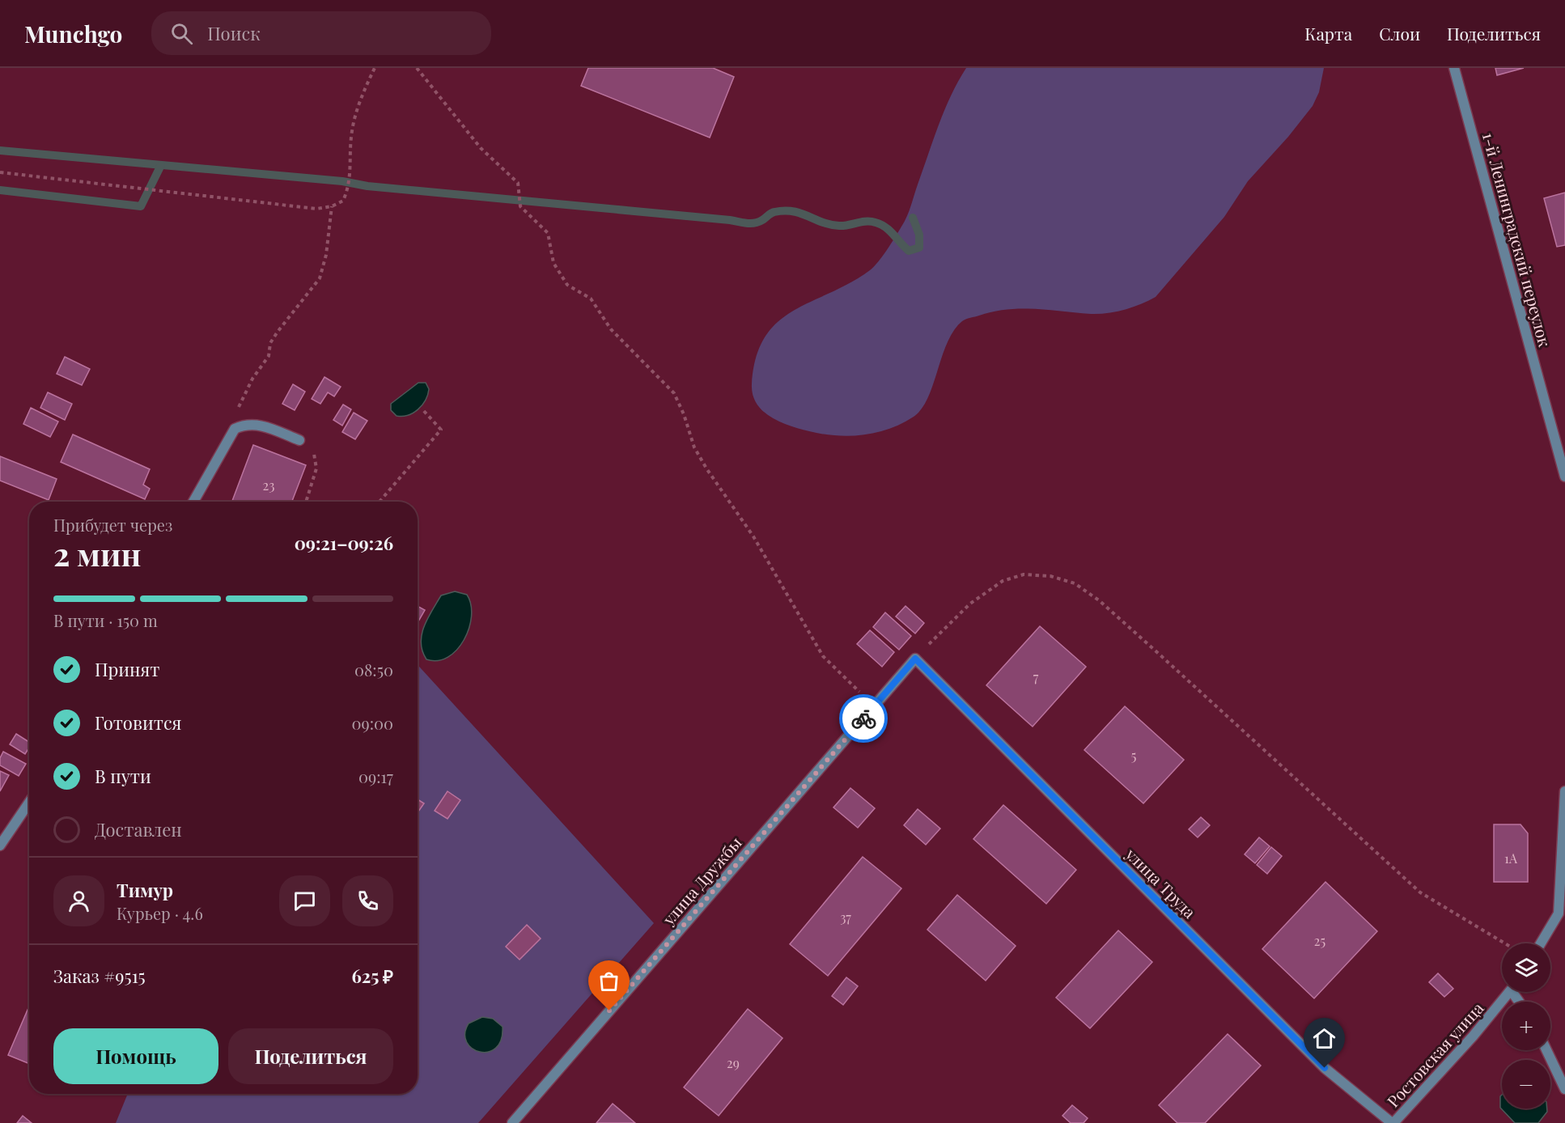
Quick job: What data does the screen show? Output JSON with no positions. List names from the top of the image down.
{
  "streets": {
    "street": [
      "1-й Ленинградский переулок",
      "улица Дружбы",
      "улица Труда",
      "Ростовская улица"
    ]
  },
  "crossings": [
    ["улица Дружбы", "улица Труда"],
    ["улица Труда", "Ростовская улица"]
  ],
  "house_numbers": [
    "23",
    "7",
    "5",
    "1А",
    "37",
    "25",
    "29"
  ],
  "page": {
    "header": "Munchgo",
    "search": "Поиск",
    "nav": ["Карта", "Слои", "Поделиться"],
    "heading": ["2 мин", "Прибудет через", "09:21–09:26"],
    "panel": [
      "Тимур",
      "Курьер · 4.6",
      "Заказ #9515",
      "625 ₽"
    ],
    "bar": "В пути · 150 m",
    "list": [
      ["Принят", "08:50"],
      ["Готовится", "09:00"],
      ["В пути", "09:17"],
      "Доставлен"
    ],
    "map_buttons": ["+", "−"],
    "buttons": ["Помощь", "Поделиться"]
  }
}
